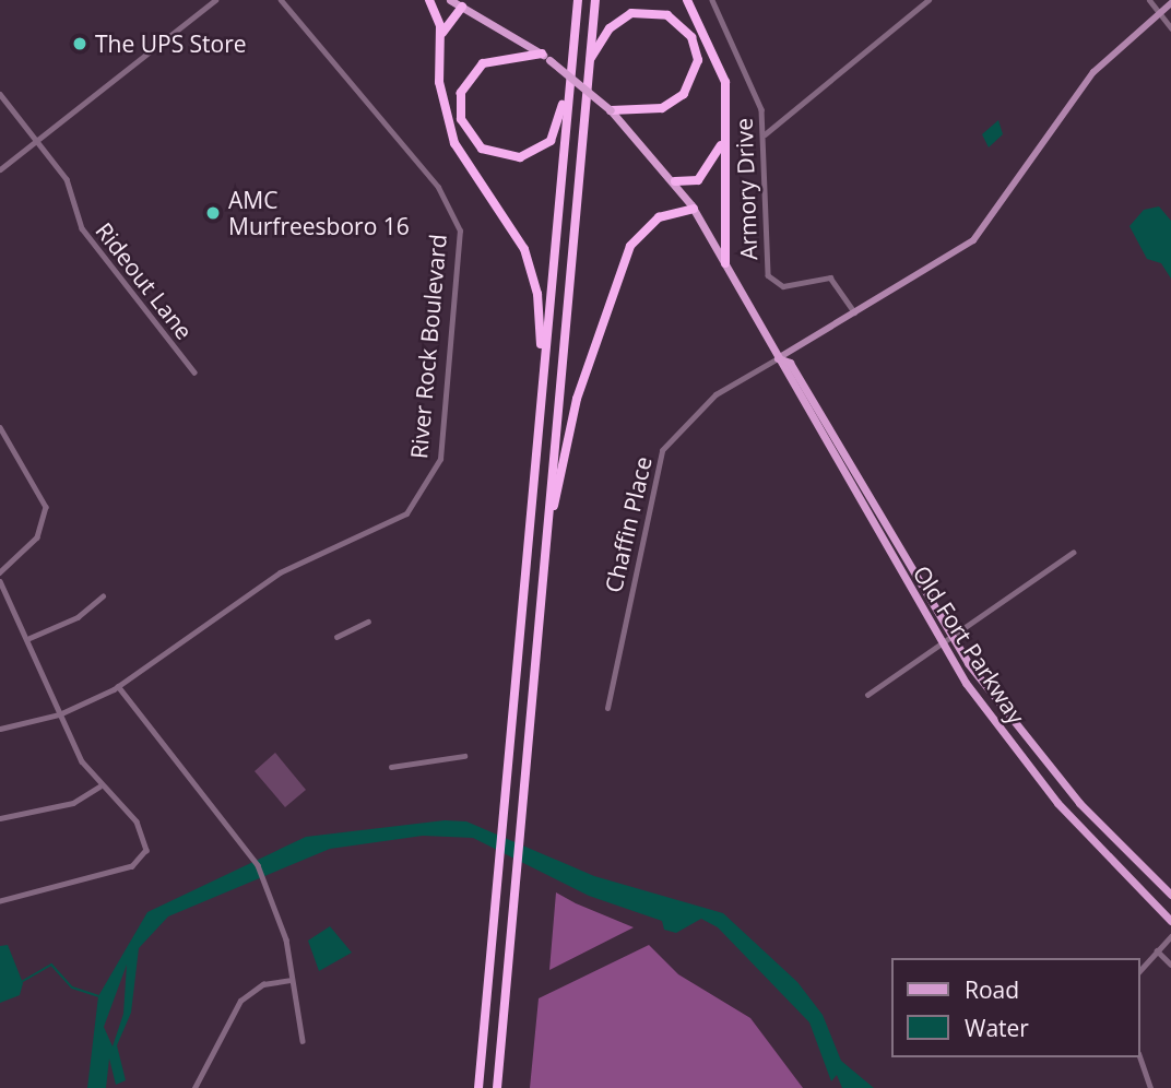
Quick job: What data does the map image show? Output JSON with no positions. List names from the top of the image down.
{
  "streets": {
    "main road": ["Old Fort Parkway"],
    "street": [
      "Armory Drive",
      "Rideout Lane",
      "River Rock Boulevard",
      "Chaffin Place"
    ]
  },
  "crossings": [
    ["Chaffin Place", "Old Fort Parkway"]
  ],
  "places": ["The UPS Store", "AMC Murfreesboro 16"],
  "legend": ["Road", "Water"]
}
